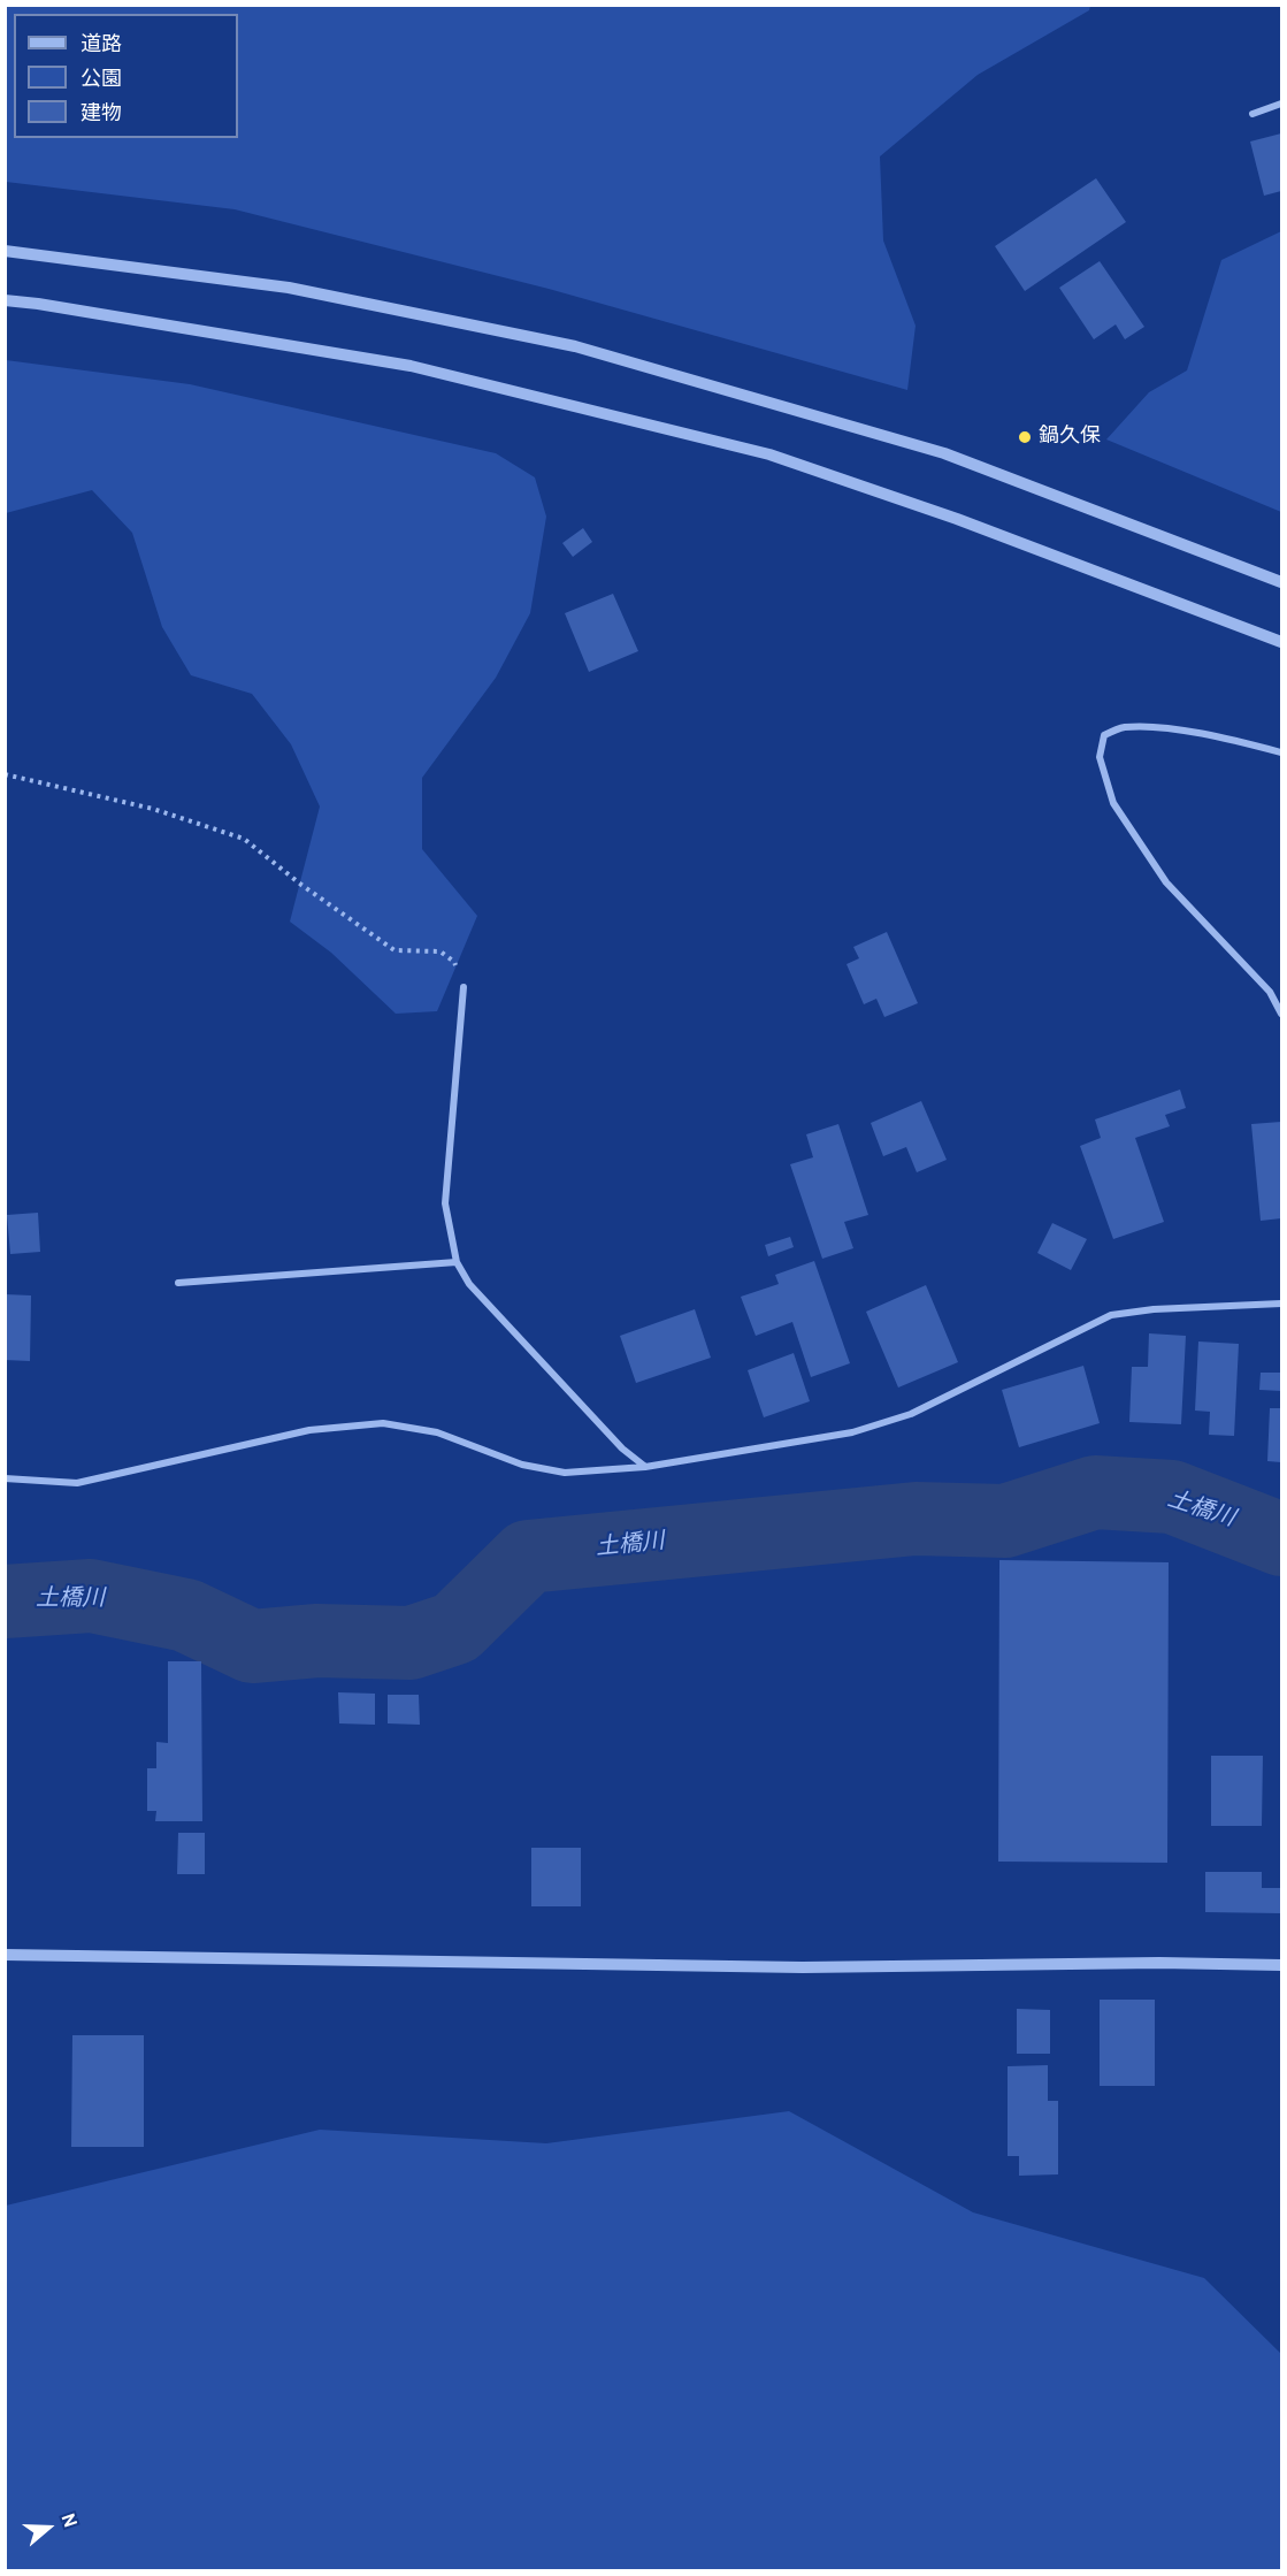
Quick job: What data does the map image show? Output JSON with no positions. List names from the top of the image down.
{
  "water": ["土橋川"],
  "places": ["鍋久保"],
  "legend": ["道路", "公園", "建物"],
  "north": "right"
}
